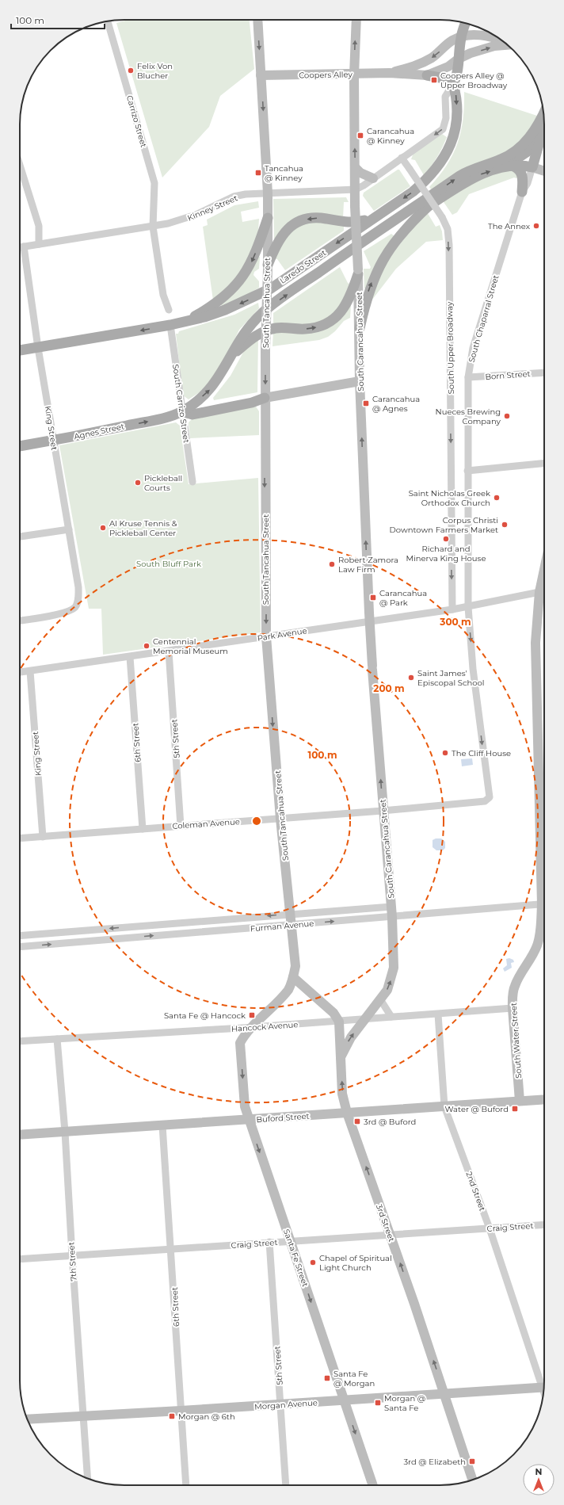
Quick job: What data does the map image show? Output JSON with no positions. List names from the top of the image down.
{
  "streets": {
    "main road": [
      "Coopers Alley",
      "Laredo Street",
      "South Tancahua Street",
      "South Carancahua Street",
      "Agnes Street",
      "South Water Street",
      "Buford Street",
      "3rd Street",
      "Santa Fe Street",
      "Morgan Avenue"
    ],
    "street": [
      "Carrizo Street",
      "Kinney Street",
      "South Chaparral Street",
      "South Upper Broadway",
      "Born Street",
      "South Carrizo Street",
      "King Street",
      "Park Avenue",
      "5th Street",
      "6th Street",
      "Coleman Avenue",
      "Furman Avenue",
      "Hancock Avenue",
      "2nd Street",
      "Craig Street",
      "7th Street"
    ]
  },
  "crossings": [
    ["Coopers Alley", "Laredo Street"],
    ["Coopers Alley", "South Tancahua Street"],
    ["Coopers Alley", "South Carancahua Street"],
    ["Carrizo Street", "Kinney Street"],
    ["Kinney Street", "Laredo Street"],
    ["Kinney Street", "South Tancahua Street"],
    ["Kinney Street", "South Carancahua Street"],
    ["Kinney Street", "South Upper Broadway"],
    ["Kinney Street", "King Street"],
    ["Laredo Street", "South Carrizo Street"],
    ["Laredo Street", "King Street"],
    ["South Tancahua Street", "Park Avenue"],
    ["South Tancahua Street", "Coleman Avenue"],
    ["South Tancahua Street", "Furman Avenue"],
    ["South Tancahua Street", "Hancock Avenue"],
    ["South Chaparral Street", "Born Street"],
    ["South Chaparral Street", "Park Avenue"],
    ["South Chaparral Street", "Coleman Avenue"],
    ["South Carancahua Street", "Park Avenue"],
    ["South Carancahua Street", "Coleman Avenue"],
    ["South Carancahua Street", "Furman Avenue"],
    ["South Carancahua Street", "Hancock Avenue"],
    ["South Carancahua Street", "3rd Street"],
    ["South Upper Broadway", "Park Avenue"],
    ["South Carrizo Street", "Agnes Street"],
    ["King Street", "Agnes Street"],
    ["King Street", "Park Avenue"],
    ["King Street", "Coleman Avenue"],
    ["Park Avenue", "5th Street"],
    ["Park Avenue", "6th Street"],
    ["Park Avenue", "South Water Street"],
    ["5th Street", "Coleman Avenue"],
    ["5th Street", "Craig Street"],
    ["5th Street", "Morgan Avenue"],
    ["6th Street", "Coleman Avenue"],
    ["6th Street", "Buford Street"],
    ["6th Street", "Craig Street"],
    ["6th Street", "Morgan Avenue"],
    ["Hancock Avenue", "South Water Street"],
    ["Hancock Avenue", "2nd Street"],
    ["Hancock Avenue", "3rd Street"],
    ["Hancock Avenue", "7th Street"],
    ["South Water Street", "Buford Street"],
    ["Buford Street", "2nd Street"],
    ["Buford Street", "3rd Street"],
    ["Buford Street", "Santa Fe Street"],
    ["Buford Street", "7th Street"],
    ["2nd Street", "Craig Street"],
    ["3rd Street", "Craig Street"],
    ["3rd Street", "Morgan Avenue"],
    ["Craig Street", "Santa Fe Street"],
    ["Craig Street", "7th Street"],
    ["Santa Fe Street", "Morgan Avenue"],
    ["7th Street", "Morgan Avenue"]
  ],
  "one_way": [
    "South Tancahua Street",
    "South Carancahua Street",
    "South Upper Broadway",
    "Agnes Street",
    "3rd Street",
    "Santa Fe Street"
  ],
  "parks": ["South Bluff Park"],
  "places": {
    "other": [
      "Felix Von Blucher",
      "The Annex",
      "Nueces Brewing Company",
      "Pickleball Courts",
      "Saint Nicholas Greek Orthodox Church",
      "Corpus Christi Downtown Farmers Market",
      "Al Kruse Tennis & Pickleball Center",
      "Richard and Minerva King House",
      "Robert Zamora Law Firm",
      "Centennial Memorial Museum",
      "Saint James' Episcopal School",
      "The Cliff House",
      "Chapel of Spiritual Light Church"
    ],
    "transit": [
      "Coopers Alley @ Upper Broadway",
      "Carancahua @ Kinney",
      "Tancahua @ Kinney",
      "Carancahua @ Agnes",
      "Carancahua @ Park",
      "Santa Fe @ Hancock",
      "Water @ Buford",
      "3rd @ Buford",
      "Santa Fe @ Morgan",
      "Morgan @ Santa Fe",
      "Morgan @ 6th",
      "3rd @ Elizabeth"
    ]
  },
  "scale_bar": "100 m",
  "north": "top",
  "rings": ["300 m", "200 m", "100 m"]
}
